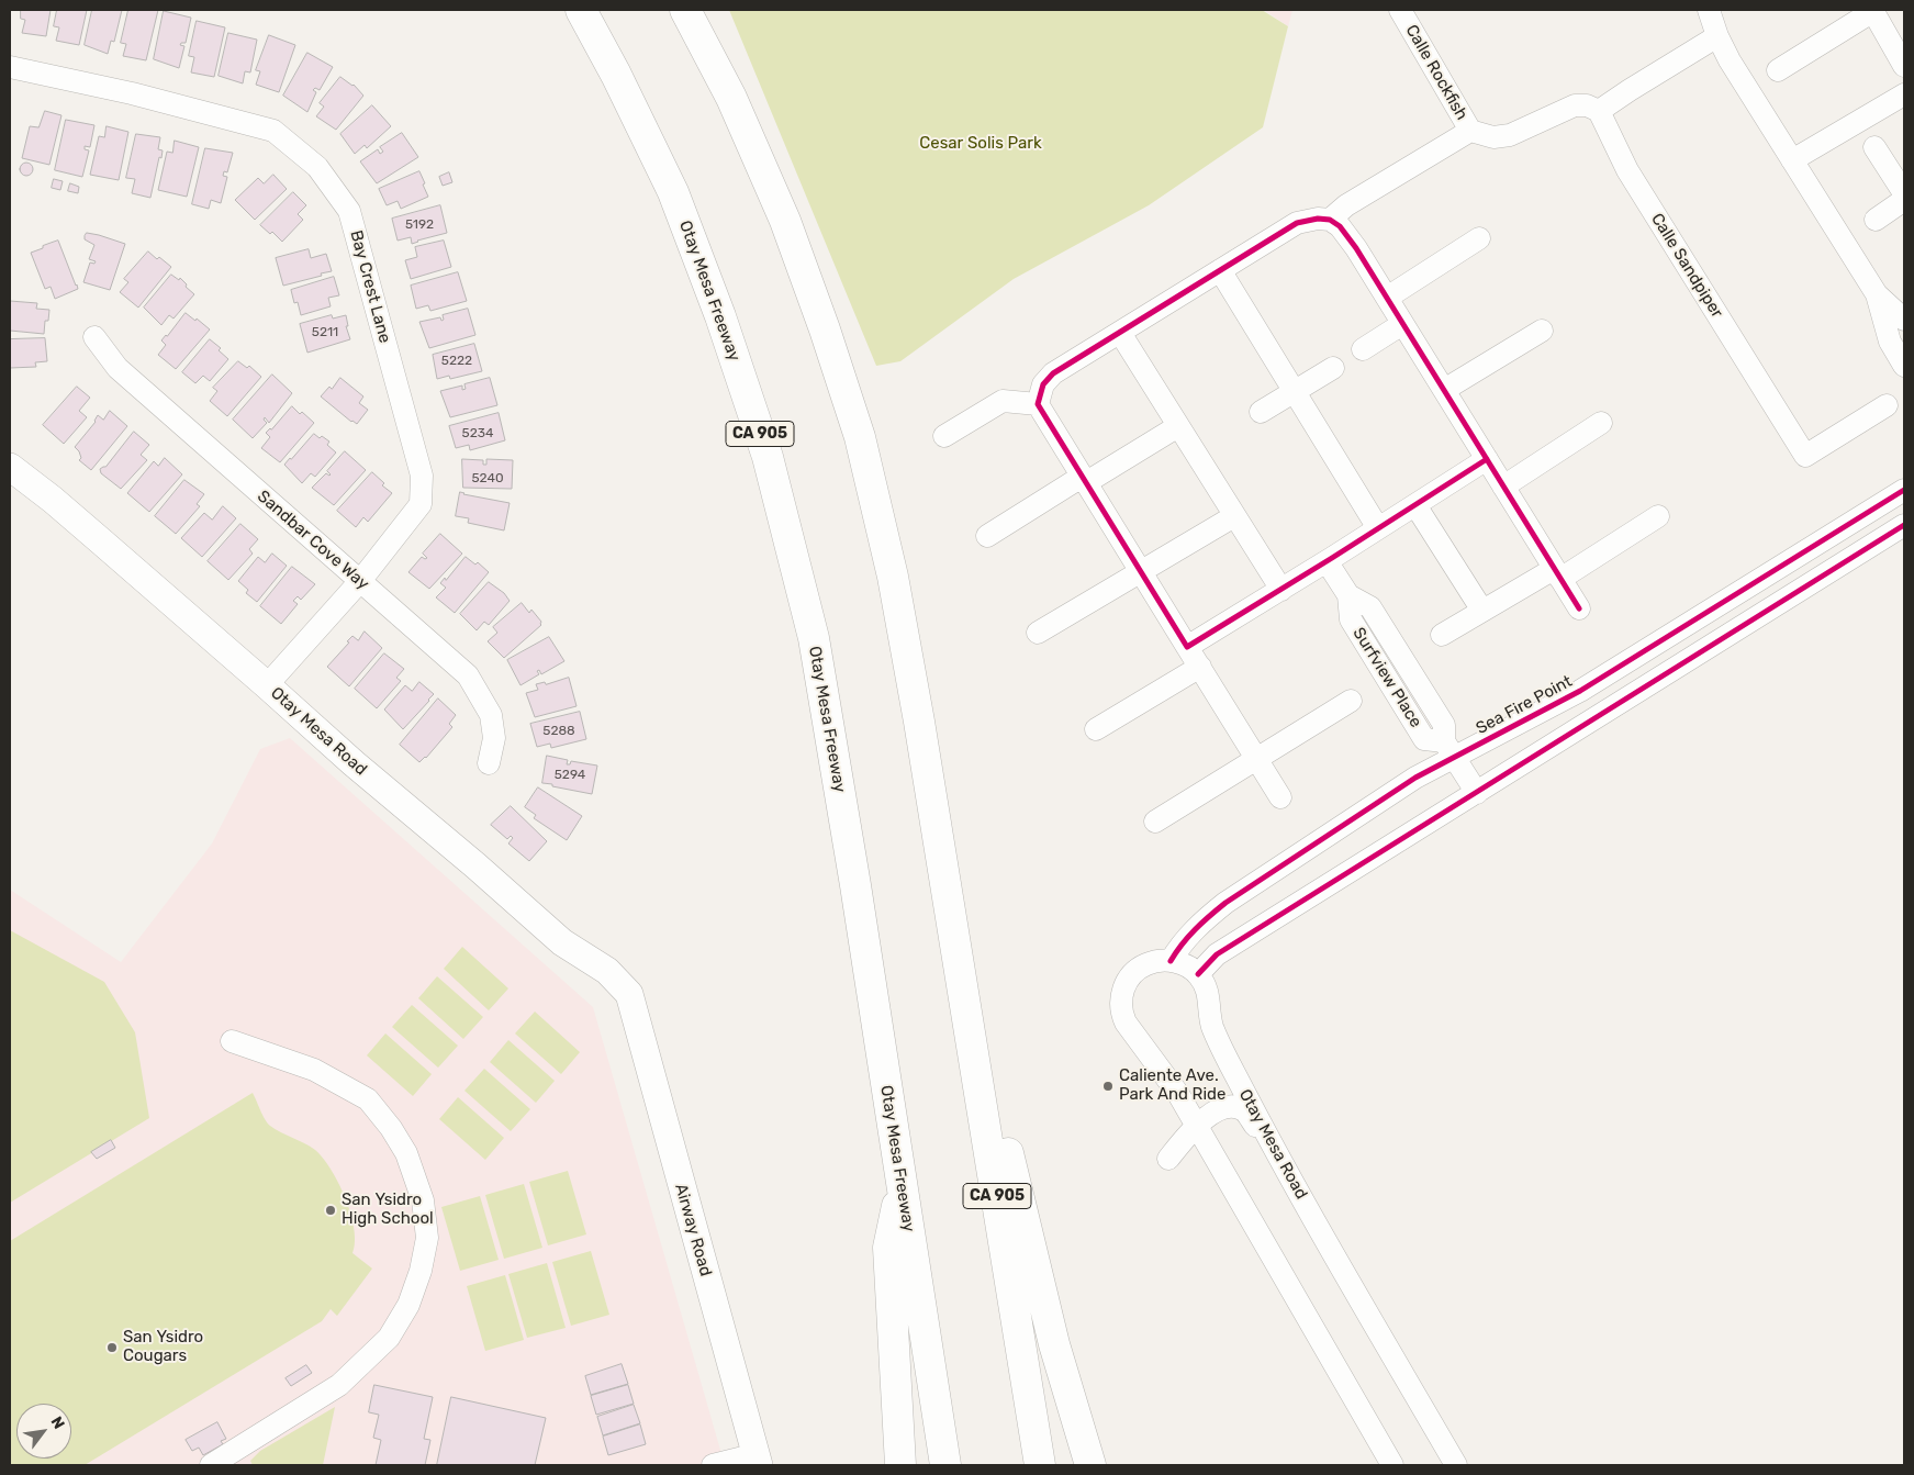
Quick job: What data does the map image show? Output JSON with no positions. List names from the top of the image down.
{
  "streets": {
    "highway": ["Otay Mesa Freeway", "CA 905"],
    "main road": ["Otay Mesa Road", "Airway Road"],
    "street": [
      "Calle Rockfish",
      "Calle Sandpiper",
      "Bay Crest Lane",
      "Sandbar Cove Way",
      "Surfview Place",
      "Sea Fire Point"
    ]
  },
  "crossings": [
    ["Calle Rockfish", "Calle Sandpiper"],
    ["Bay Crest Lane", "Sandbar Cove Way"],
    ["Bay Crest Lane", "Otay Mesa Road"],
    ["Surfview Place", "Sea Fire Point"],
    ["Otay Mesa Road", "Airway Road"]
  ],
  "parks": ["Cesar Solis Park"],
  "places": ["Caliente Ave. Park And Ride", "San Ysidro High School", "San Ysidro Cougars"],
  "house_numbers": [
    "5192",
    "5211",
    "5222",
    "5234",
    "5240",
    "5288",
    "5294"
  ],
  "north": "top right"
}
